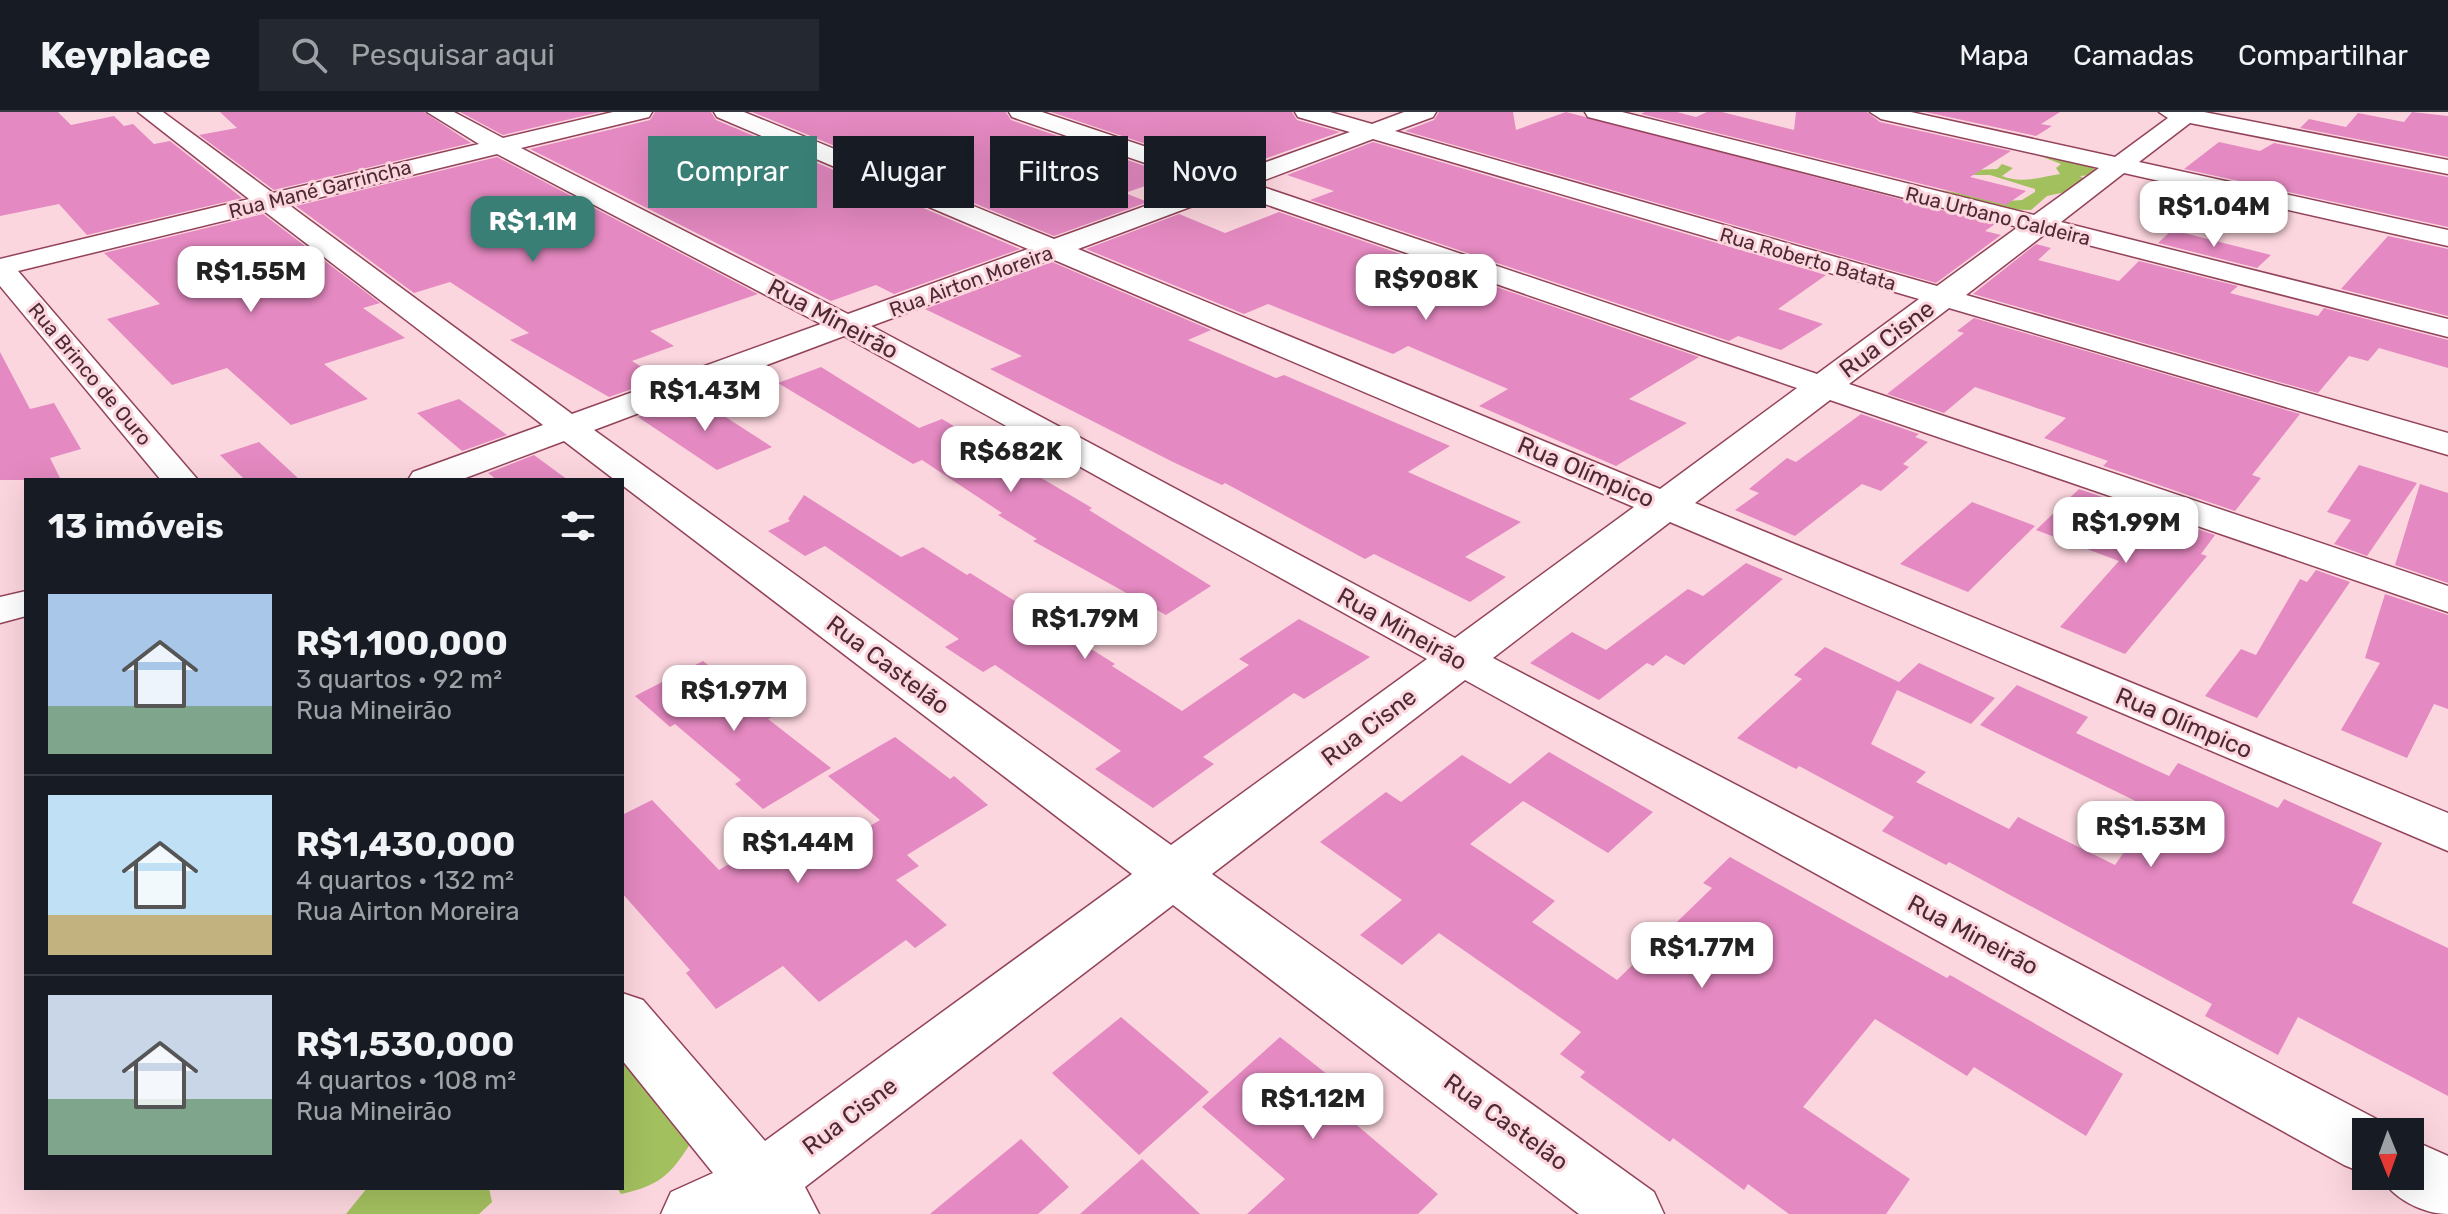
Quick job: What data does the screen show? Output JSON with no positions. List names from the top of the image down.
{
  "streets": {
    "street": [
      "Rua Mané Garrincha",
      "Rua Urbano Caldeira",
      "Rua Roberto Batata",
      "Rua Airton Moreira",
      "Rua Mineirão",
      "Rua Cisne",
      "Rua Brinco de Ouro",
      "Rua Olímpico",
      "Rua Castelão"
    ]
  },
  "crossings": [
    ["Rua Mané Garrincha", "Rua Mineirão"],
    ["Rua Mané Garrincha", "Rua Brinco de Ouro"],
    ["Rua Mané Garrincha", "Rua Castelão"],
    ["Rua Urbano Caldeira", "Rua Cisne"],
    ["Rua Roberto Batata", "Rua Airton Moreira"],
    ["Rua Roberto Batata", "Rua Cisne"],
    ["Rua Airton Moreira", "Rua Mineirão"],
    ["Rua Airton Moreira", "Rua Olímpico"],
    ["Rua Airton Moreira", "Rua Castelão"],
    ["Rua Mineirão", "Rua Cisne"],
    ["Rua Cisne", "Rua Olímpico"],
    ["Rua Cisne", "Rua Castelão"]
  ],
  "north": "bottom",
  "page": {
    "header": "Keyplace",
    "search": "Pesquisar aqui",
    "nav": ["Mapa", "Camadas", "Compartilhar"],
    "chip": [
      "Comprar",
      "Alugar",
      "Filtros",
      "Novo"
    ],
    "price": [
      "R$1.04M",
      "R$1.1M",
      "R$1.55M",
      "R$908K",
      "R$1.43M",
      "R$682K",
      "R$1.99M",
      "R$1.79M",
      "R$1.97M",
      "R$1.53M",
      "R$1.44M",
      "R$1.77M",
      "R$1.12M"
    ],
    "heading": "13 imóveis",
    "list": [
      {
        "name": "R$1,100,000",
        "note": "3 quartos · 92 m² · Rua Mineirão"
      },
      {
        "name": "R$1,430,000",
        "note": "4 quartos · 132 m² · Rua Airton Moreira"
      },
      {
        "name": "R$1,530,000",
        "note": "4 quartos · 108 m² · Rua Mineirão"
      }
    ]
  }
}
